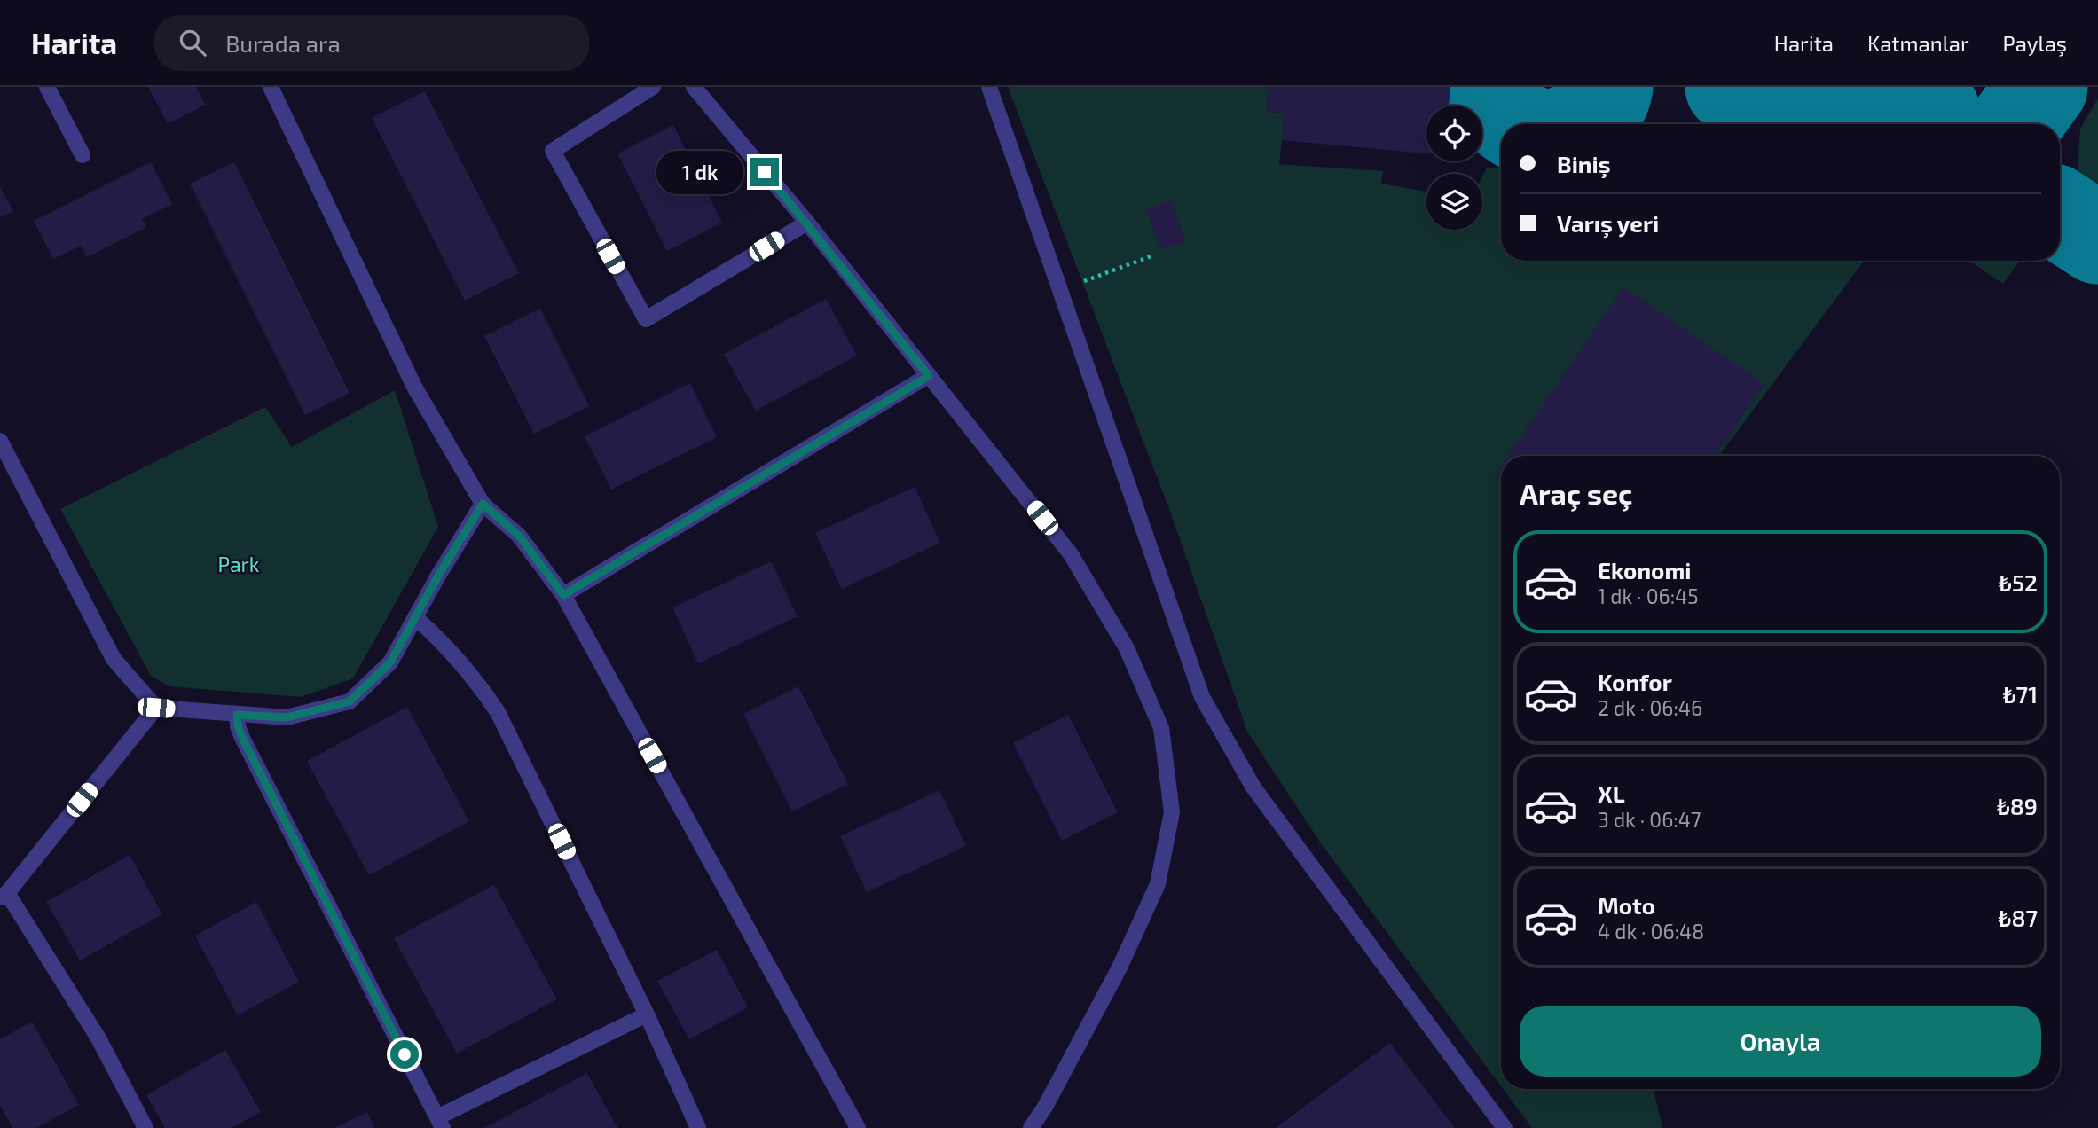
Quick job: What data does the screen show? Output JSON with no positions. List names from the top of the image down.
{
  "parks": ["Park"],
  "page": {
    "header": "Harita",
    "search": "Burada ara",
    "nav": ["Harita", "Katmanlar", "Paylaş"],
    "banner": ["Biniş", "Varış yeri"],
    "bubble": "1 dk",
    "heading": "Araç seç",
    "list": [
      {
        "name": "Ekonomi",
        "note": "1 dk · 06:45",
        "value": "₺52"
      },
      {
        "name": "Konfor",
        "note": "2 dk · 06:46",
        "value": "₺71"
      },
      {
        "name": "XL",
        "note": "3 dk · 06:47",
        "value": "₺89"
      },
      {
        "name": "Moto",
        "note": "4 dk · 06:48",
        "value": "₺87"
      }
    ],
    "buttons": "Onayla"
  }
}
